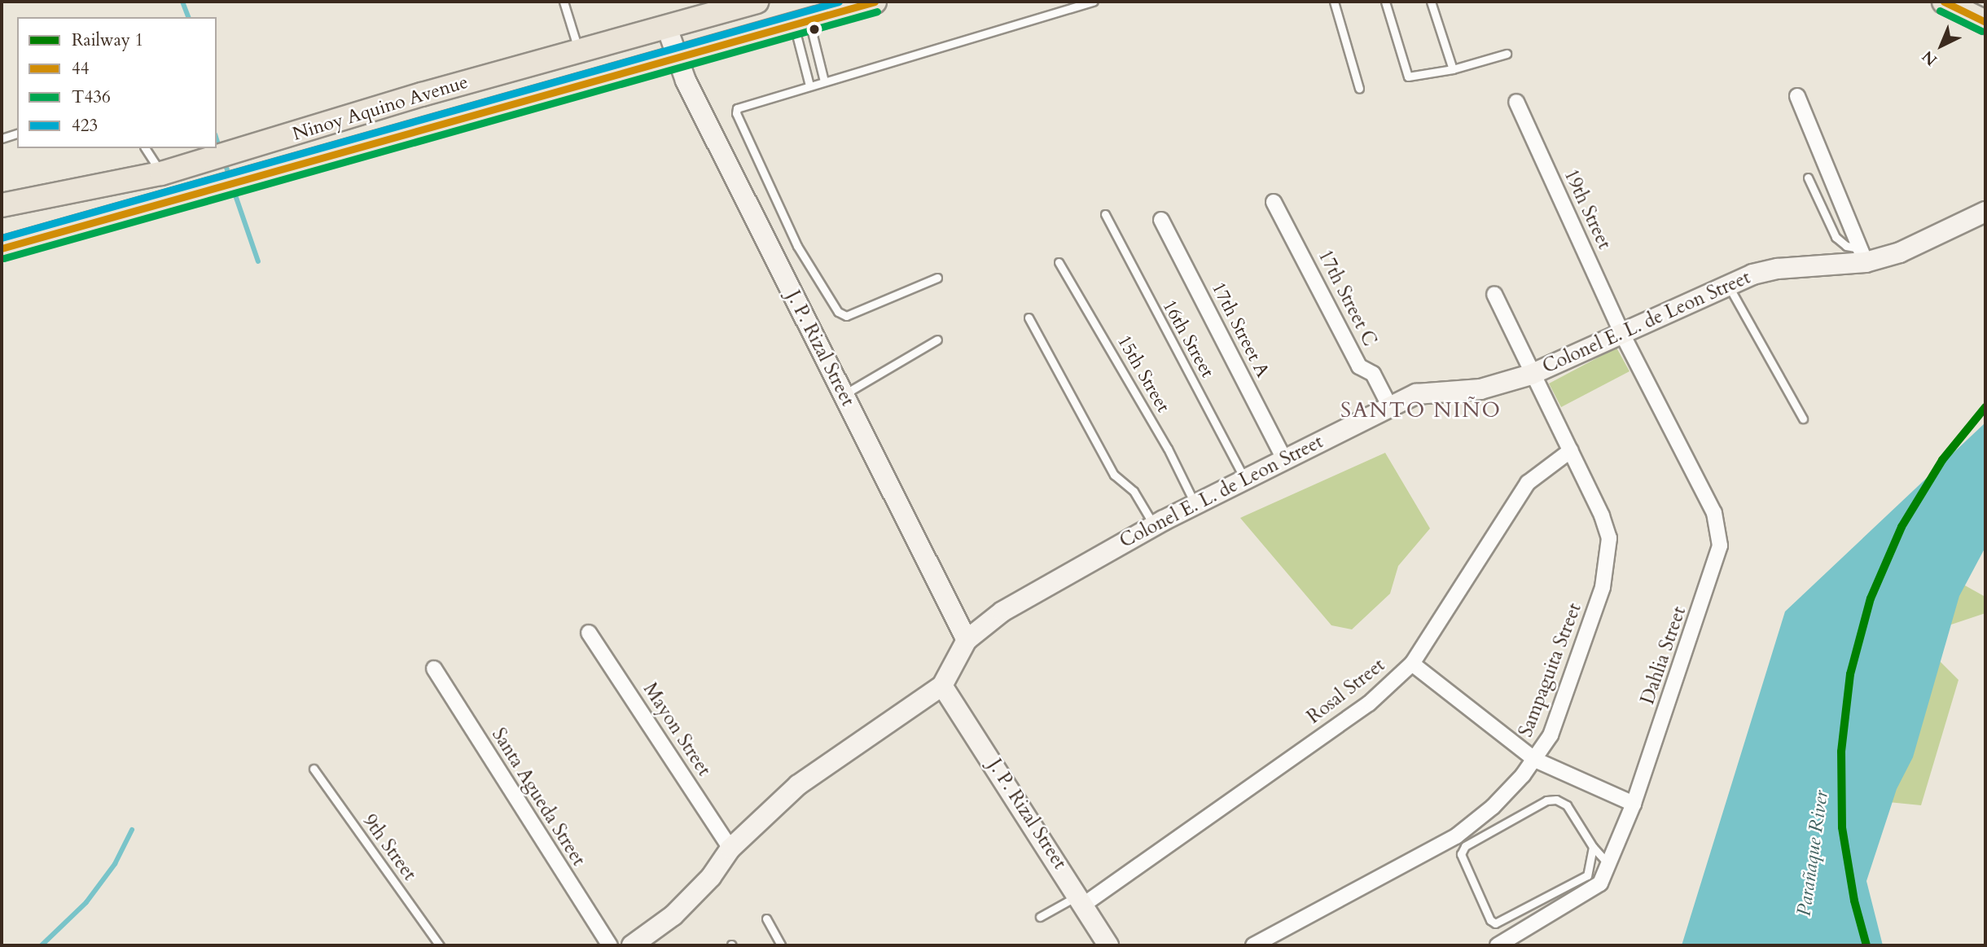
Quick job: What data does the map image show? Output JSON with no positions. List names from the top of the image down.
{
  "streets": {
    "main road": ["Ninoy Aquino Avenue"],
    "street": [
      "19th Street",
      "17th Street C",
      "Colonel E. L. de Leon Street",
      "17th Street A",
      "J. P. Rizal Street",
      "Dahlia Street",
      "Sampaguita Street",
      "Rosal Street",
      "Mayon Street",
      "Santa Agueda Street"
    ],
    "lane": ["16th Street", "15th Street", "9th Street"]
  },
  "crossings": [
    ["Ninoy Aquino Avenue", "J. P. Rizal Street"],
    ["19th Street", "Colonel E. L. de Leon Street"],
    ["19th Street", "Dahlia Street"],
    ["17th Street C", "Colonel E. L. de Leon Street"],
    ["Colonel E. L. de Leon Street", "17th Street A"],
    ["Colonel E. L. de Leon Street", "16th Street"],
    ["Colonel E. L. de Leon Street", "J. P. Rizal Street"],
    ["Colonel E. L. de Leon Street", "15th Street"],
    ["Colonel E. L. de Leon Street", "Dahlia Street"],
    ["Colonel E. L. de Leon Street", "Sampaguita Street"],
    ["Colonel E. L. de Leon Street", "Mayon Street"],
    ["J. P. Rizal Street", "Rosal Street"],
    ["Sampaguita Street", "Rosal Street"]
  ],
  "districts": ["SANTO NIÑO"],
  "water": ["Parañaque River"],
  "lines": [
    "transit line 44",
    "transit line 423",
    "transit line T436",
    "rail line 1"
  ],
  "legend": [
    "Railway 1",
    "44",
    "T436",
    "423"
  ],
  "north": "bottom left"
}
